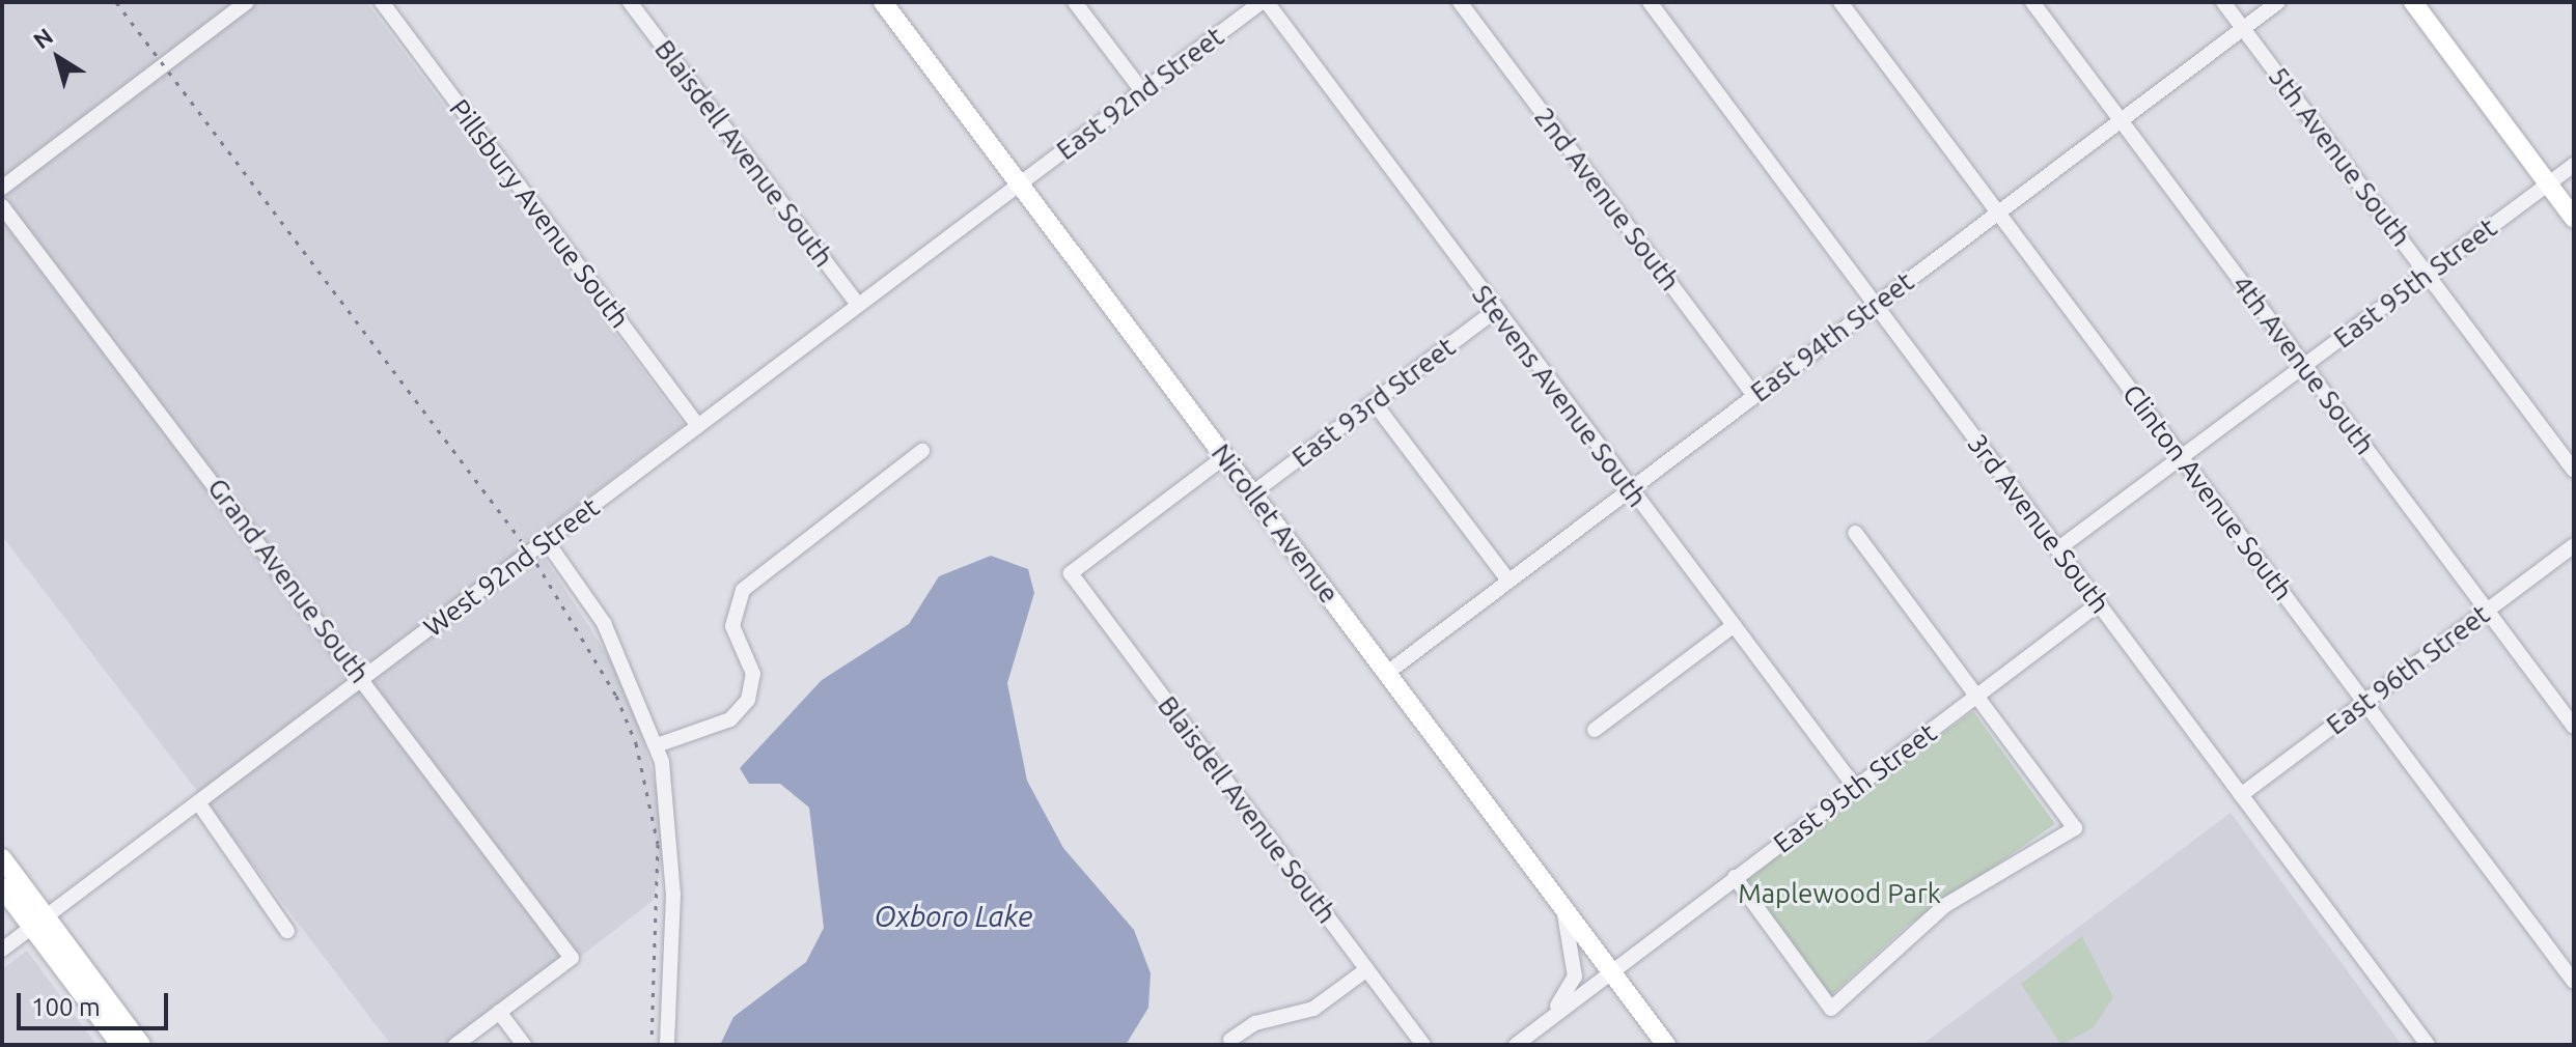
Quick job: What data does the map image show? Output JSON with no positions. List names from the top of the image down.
{
  "streets": {
    "main road": ["Nicollet Avenue"],
    "street": [
      "East 92nd Street",
      "Blaisdell Avenue South",
      "5th Avenue South",
      "2nd Avenue South",
      "Pillsbury Avenue South",
      "East 95th Street",
      "East 94th Street",
      "4th Avenue South",
      "Stevens Avenue South",
      "East 93rd Street",
      "Clinton Avenue South",
      "3rd Avenue South",
      "West 92nd Street",
      "Grand Avenue South",
      "East 96th Street"
    ]
  },
  "crossings": [
    ["East 92nd Street", "Stevens Avenue South"],
    ["East 92nd Street", "Nicollet Avenue"],
    ["East 92nd Street", "West 92nd Street"],
    ["Blaisdell Avenue South", "Nicollet Avenue"],
    ["Blaisdell Avenue South", "West 92nd Street"],
    ["5th Avenue South", "East 95th Street"],
    ["5th Avenue South", "East 94th Street"],
    ["2nd Avenue South", "East 94th Street"],
    ["Pillsbury Avenue South", "West 92nd Street"],
    ["East 95th Street", "4th Avenue South"],
    ["East 95th Street", "Stevens Avenue South"],
    ["East 95th Street", "Clinton Avenue South"],
    ["East 95th Street", "Nicollet Avenue"],
    ["East 95th Street", "3rd Avenue South"],
    ["East 94th Street", "4th Avenue South"],
    ["East 94th Street", "Stevens Avenue South"],
    ["East 94th Street", "Clinton Avenue South"],
    ["East 94th Street", "Nicollet Avenue"],
    ["East 94th Street", "3rd Avenue South"],
    ["4th Avenue South", "East 96th Street"],
    ["Stevens Avenue South", "East 93rd Street"],
    ["East 93rd Street", "Nicollet Avenue"],
    ["Clinton Avenue South", "East 96th Street"],
    ["Nicollet Avenue", "West 92nd Street"],
    ["3rd Avenue South", "East 96th Street"],
    ["West 92nd Street", "Grand Avenue South"]
  ],
  "water": ["Oxboro Lake"],
  "parks": ["Maplewood Park"],
  "scale_bar": "100 m",
  "north": "top left"
}
